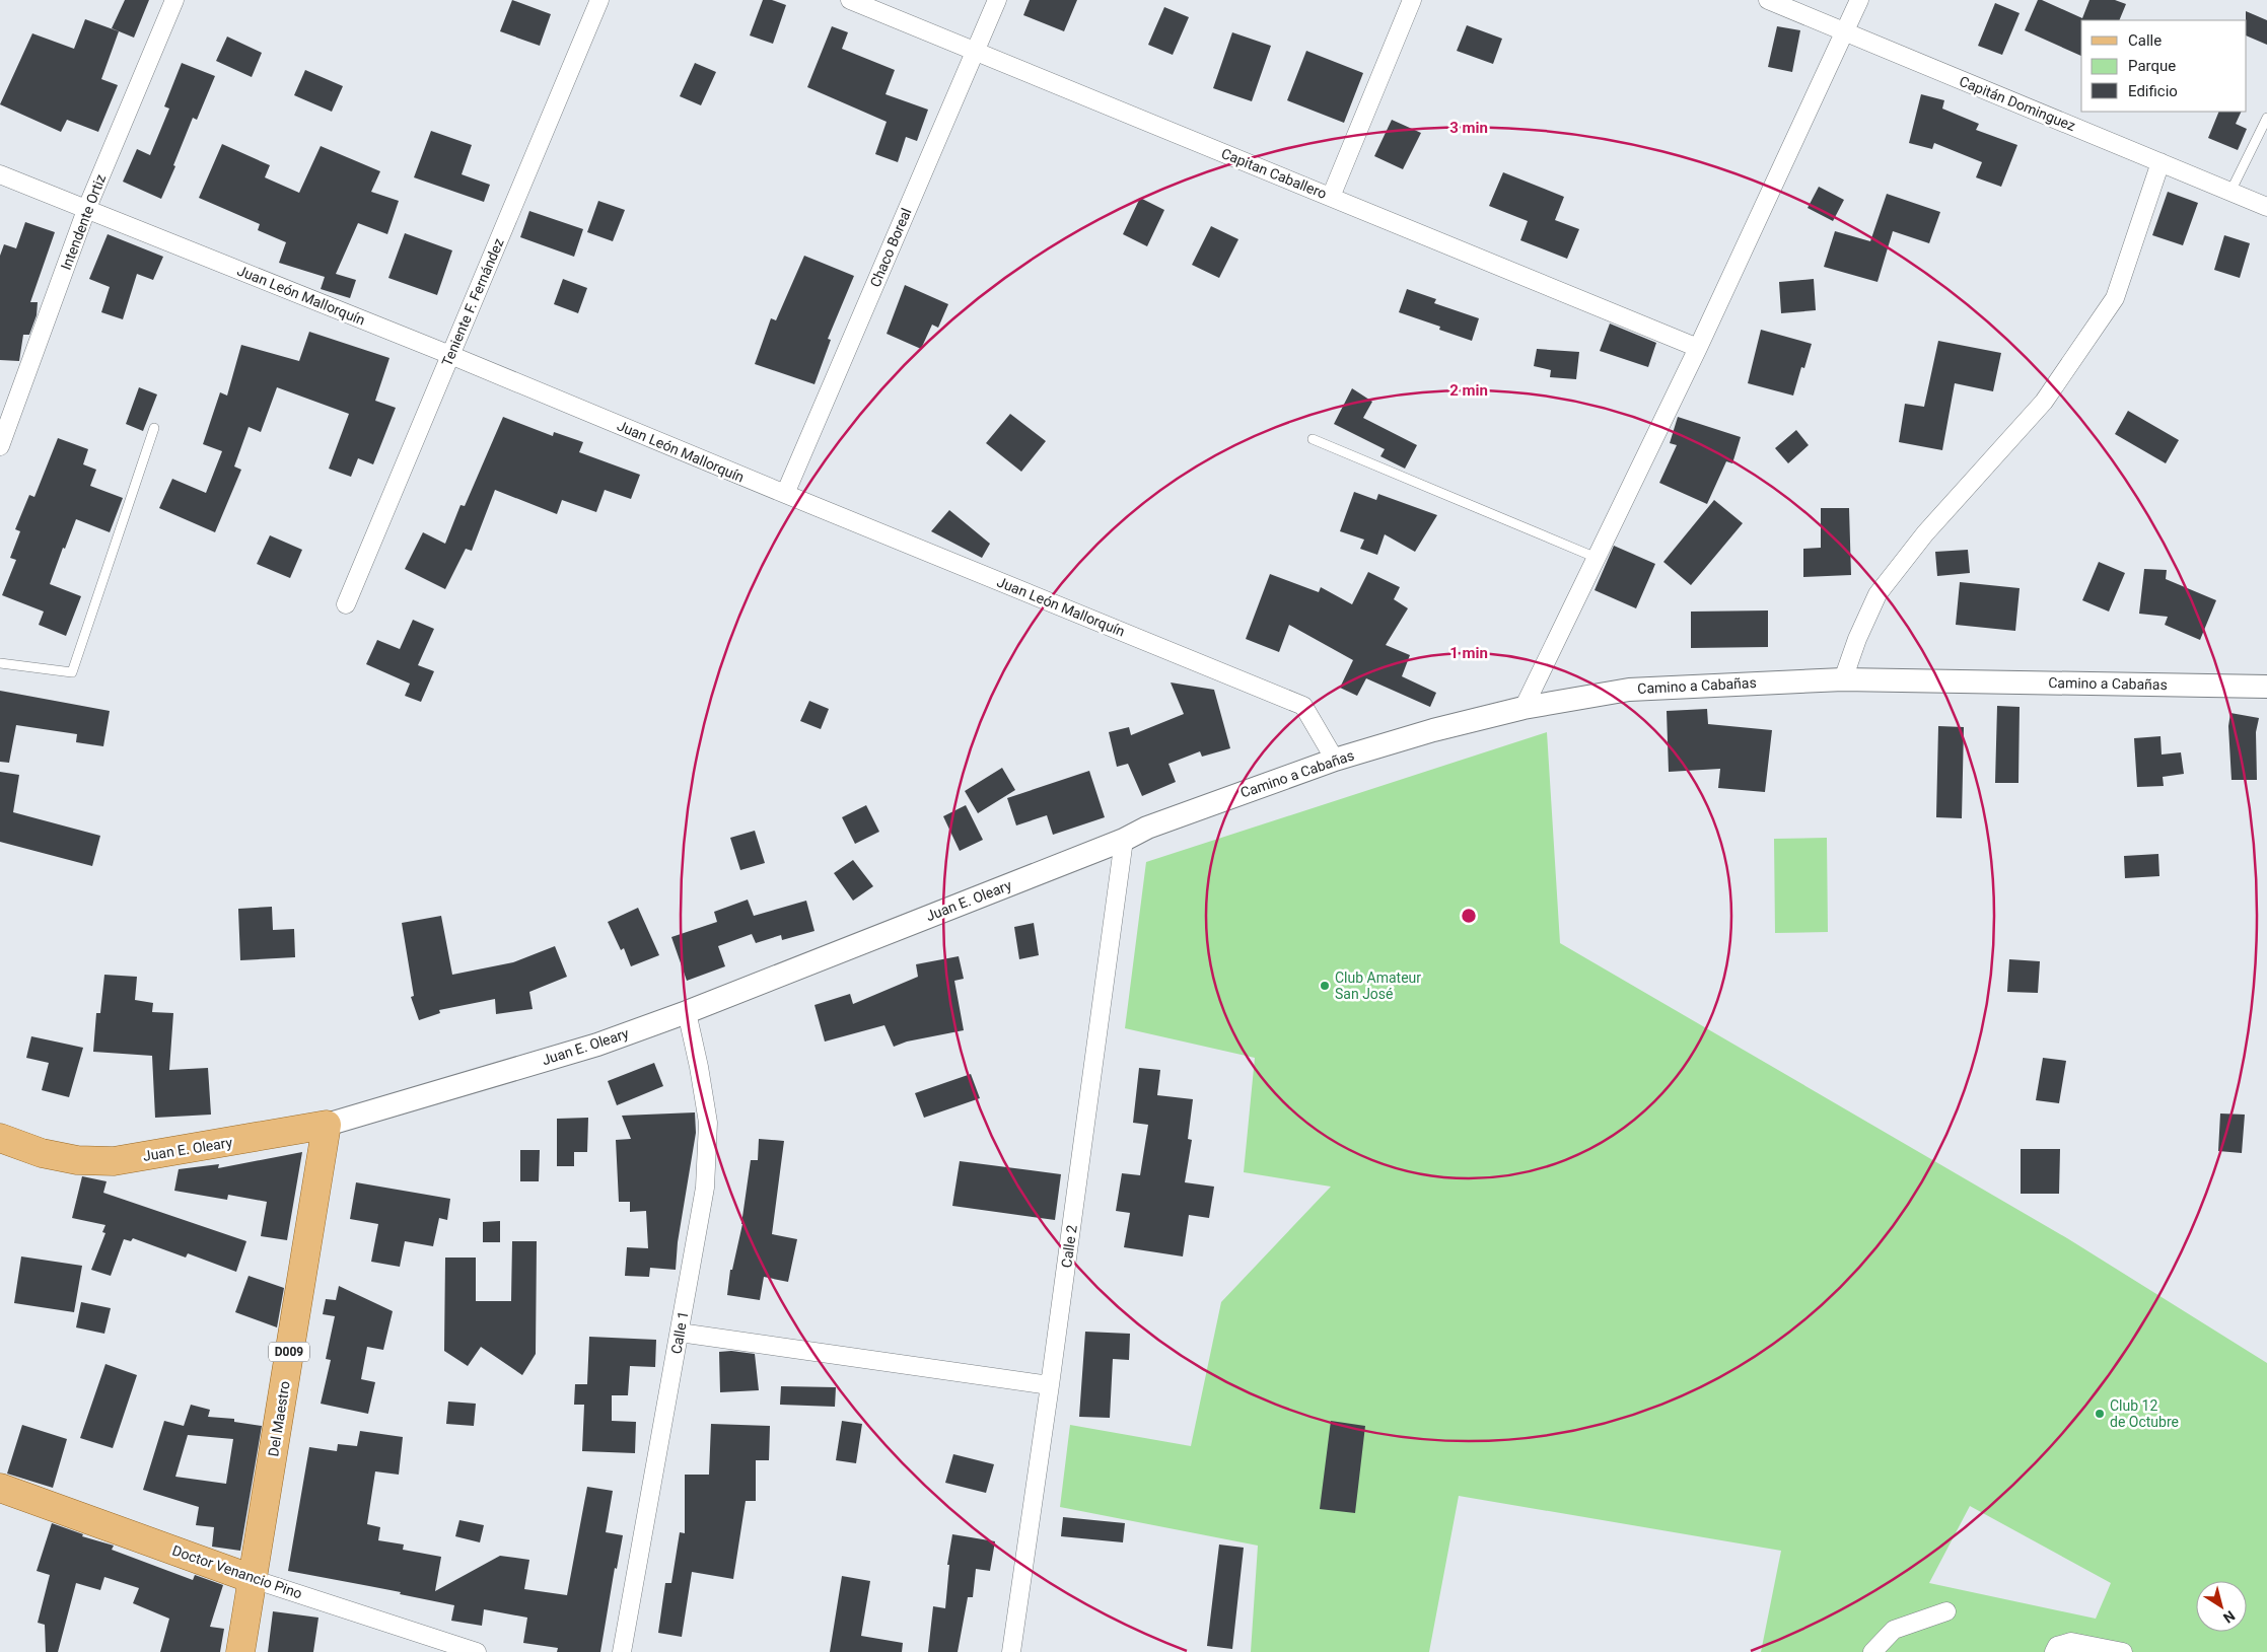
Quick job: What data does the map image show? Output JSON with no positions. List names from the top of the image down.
{
  "streets": {
    "main road": [
      "Juan E. Oleary",
      "D009",
      "Del Maestro",
      "Doctor Venancio Pino"
    ],
    "street": [
      "Capitán Dominguez",
      "Capitan Caballero",
      "Intendente Ortiz",
      "Chaco Boreal",
      "Juan León Mallorquín",
      "Teniente F. Fernández",
      "Camino a Cabañas",
      "Calle 2",
      "Calle 1"
    ]
  },
  "crossings": [
    ["Capitan Caballero", "Chaco Boreal"],
    ["Intendente Ortiz", "Juan León Mallorquín"],
    ["Chaco Boreal", "Juan León Mallorquín"],
    ["Juan León Mallorquín", "Teniente F. Fernández"],
    ["Juan León Mallorquín", "Camino a Cabañas"],
    ["Camino a Cabañas", "Juan E. Oleary"],
    ["Juan E. Oleary", "Calle 2"],
    ["Juan E. Oleary", "Calle 1"],
    ["Juan E. Oleary", "Del Maestro"],
    ["Del Maestro", "Doctor Venancio Pino"]
  ],
  "places": ["Club Amateur San José", "Club 12 de Octubre"],
  "legend": ["Calle", "Parque", "Edificio"],
  "north": "bottom right",
  "rings": ["3 min", "2 min", "1 min"]
}
